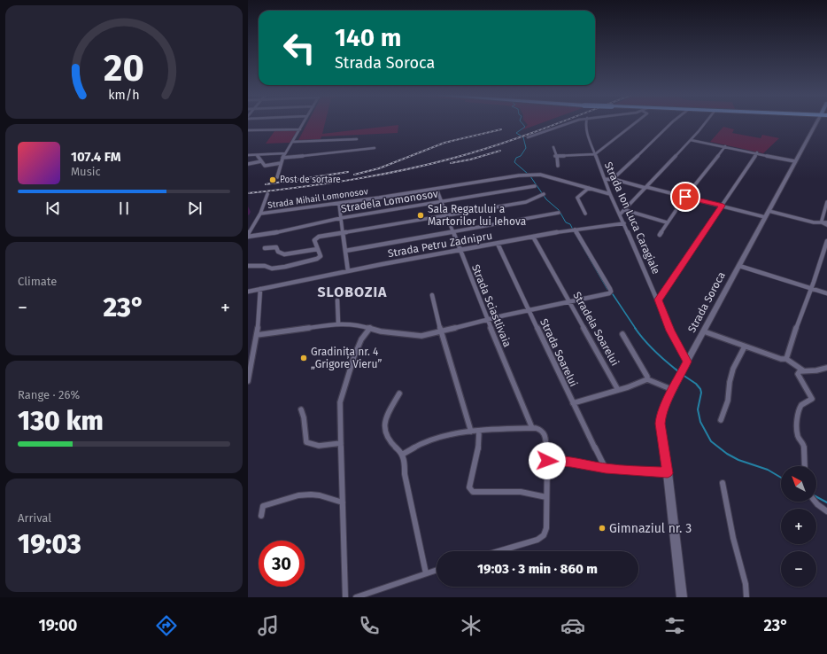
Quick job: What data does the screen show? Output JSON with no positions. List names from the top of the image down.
{
  "streets": {
    "street": [
      "Strada Mihail Lomonosov",
      "Stradela Lomonosov",
      "Strada Ion Luca Caragiale",
      "Strada Petru Zadnipru",
      "Strada Soroca",
      "Strada Sciastlivaia",
      "Stradela Soarelui",
      "Strada Soarelui"
    ]
  },
  "crossings": [
    ["Strada Mihail Lomonosov", "Strada Ion Luca Caragiale"],
    ["Strada Mihail Lomonosov", "Strada Sciastlivaia"],
    ["Stradela Lomonosov", "Strada Sciastlivaia"],
    ["Strada Ion Luca Caragiale", "Strada Petru Zadnipru"],
    ["Strada Ion Luca Caragiale", "Strada Soroca"],
    ["Strada Petru Zadnipru", "Strada Sciastlivaia"],
    ["Strada Petru Zadnipru", "Stradela Soarelui"],
    ["Strada Petru Zadnipru", "Strada Soarelui"]
  ],
  "districts": ["SLOBOZIA"],
  "places": [
    "Post de sortare",
    "Sala Regatului a Martorilor lui Iehova",
    "Gradinița nr. 4 „Grigore Vieru”",
    "Gimnaziul nr. 3"
  ],
  "north": "top left",
  "page": {
    "turn": ["140 m", "Strada Soroca"],
    "song": ["107.4 FM", "Music"],
    "tile": [
      "Climate",
      ["Range · 26%", "130 km"],
      ["Arrival", "19:03"]
    ],
    "heat": ["−", "23°", "+"],
    "map_buttons": ["+", "−"],
    "limit": "30",
    "trip": "19:03 · 3 min · 860 m",
    "tabs": ["19:00", "23°"],
    "gauge": ["20", "km/h"]
  }
}
